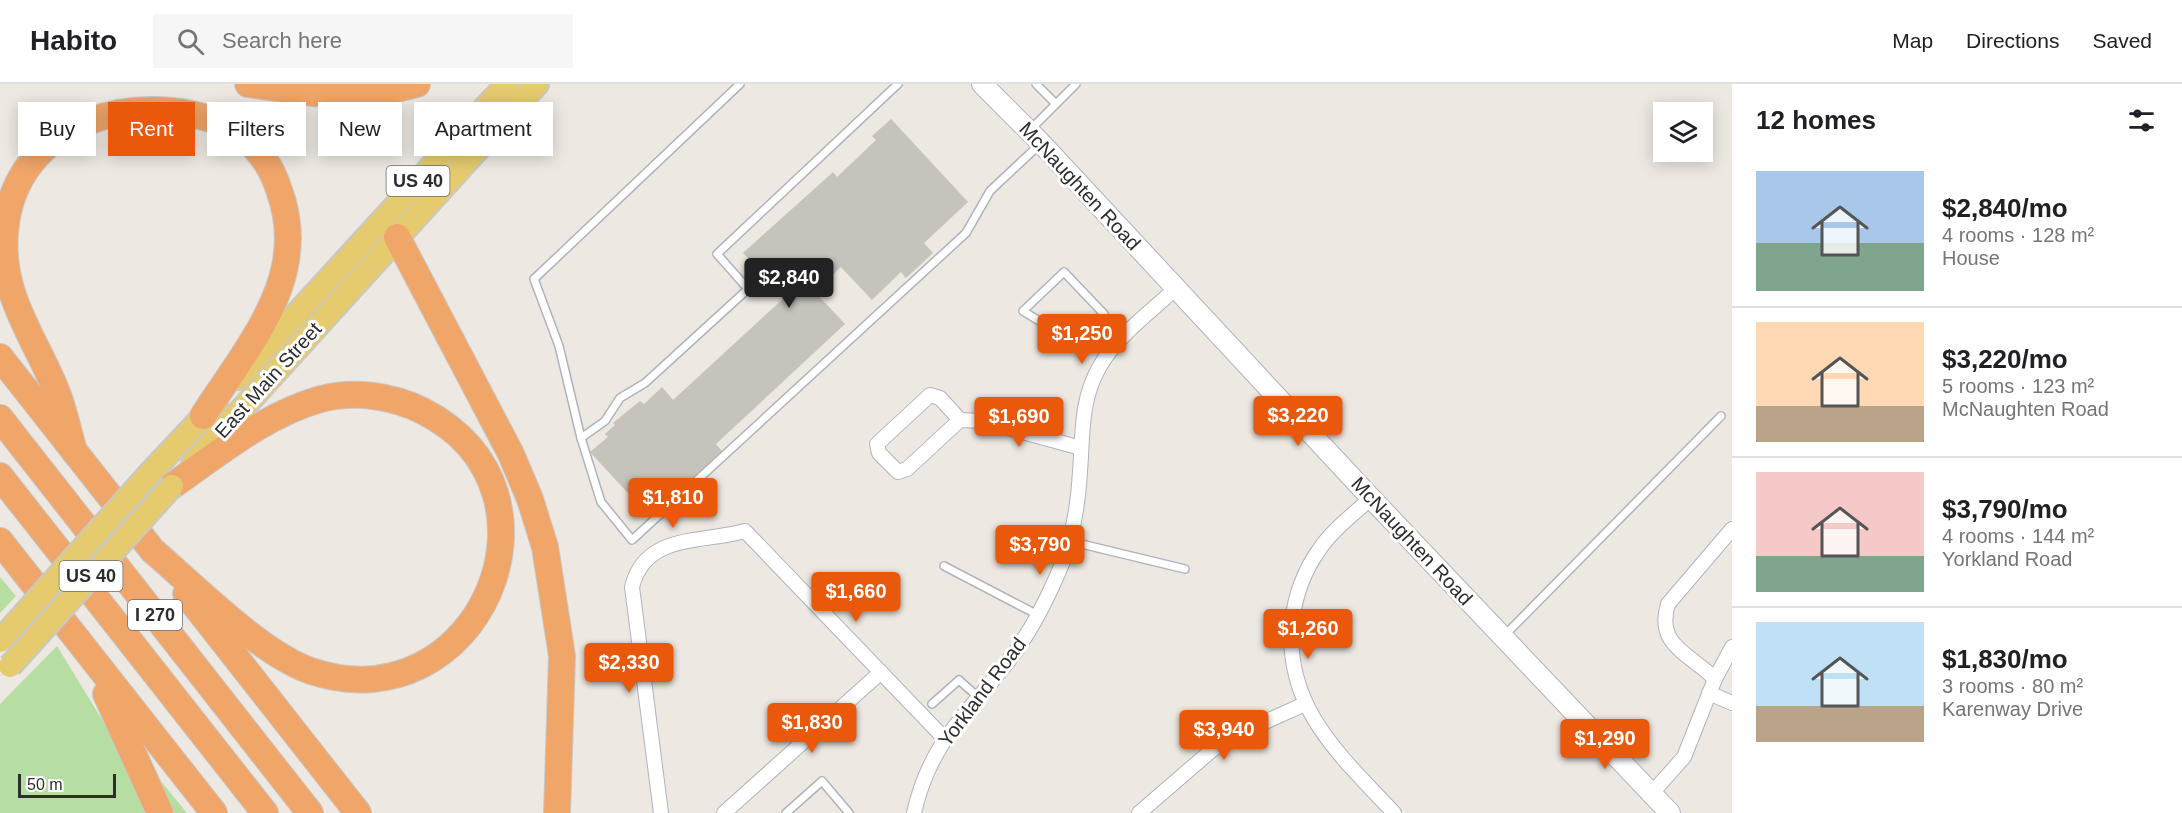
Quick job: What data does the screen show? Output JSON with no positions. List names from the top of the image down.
{
  "streets": {
    "highway": ["I 270"],
    "main road": ["US 40", "East Main Street"],
    "street": ["McNaughten Road", "Yorkland Road"]
  },
  "crossings": [
    ["McNaughten Road", "Yorkland Road"]
  ],
  "scale_bar": "50 m",
  "page": {
    "header": "Habito",
    "search": "Search here",
    "nav": ["Map", "Directions", "Saved"],
    "heading": "12 homes",
    "chip": [
      "Buy",
      "Rent",
      "Filters",
      "New",
      "Apartment"
    ],
    "list": [
      {
        "name": "$2,840/mo",
        "note": "4 rooms · 128 m² · House"
      },
      {
        "name": "$3,220/mo",
        "note": "5 rooms · 123 m² · McNaughten Road"
      },
      {
        "name": "$3,790/mo",
        "note": "4 rooms · 144 m² · Yorkland Road"
      },
      {
        "name": "$1,830/mo",
        "note": "3 rooms · 80 m² · Karenway Drive"
      }
    ],
    "price": [
      "$2,840",
      "$1,250",
      "$3,220",
      "$1,690",
      "$1,810",
      "$3,790",
      "$1,660",
      "$1,260",
      "$2,330",
      "$1,830",
      "$3,940",
      "$1,290"
    ],
    "scale": "50 m"
  }
}
